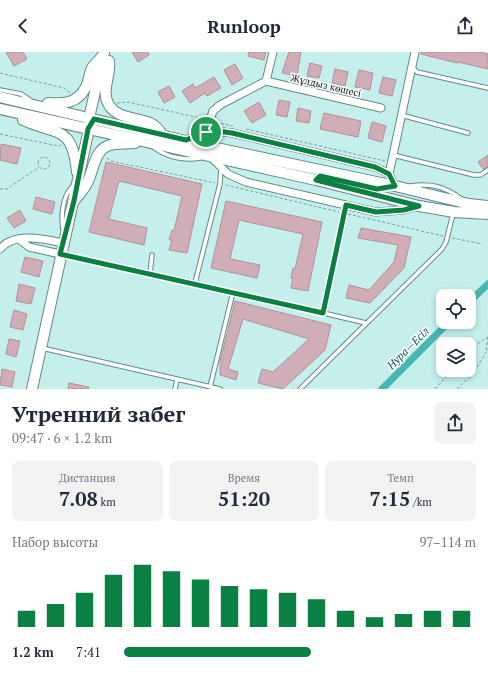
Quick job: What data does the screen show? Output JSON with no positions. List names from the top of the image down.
{
  "streets": {
    "street": ["Жұлдыз көшесі"]
  },
  "water": ["Нура—Есіл"],
  "page": {
    "header": "Runloop",
    "heading": ["Утренний забег", "09:47 · 6 × 1.2 km"],
    "stats": [
      ["Дистанция", "7.08 km"],
      ["Время", "51:20"],
      ["Темп", "7:15 /km"]
    ],
    "chart": ["Набор высоты", "97–114 m"],
    "list": [
      {
        "name": "1.2 km",
        "note": "7:41"
      }
    ]
  }
}
